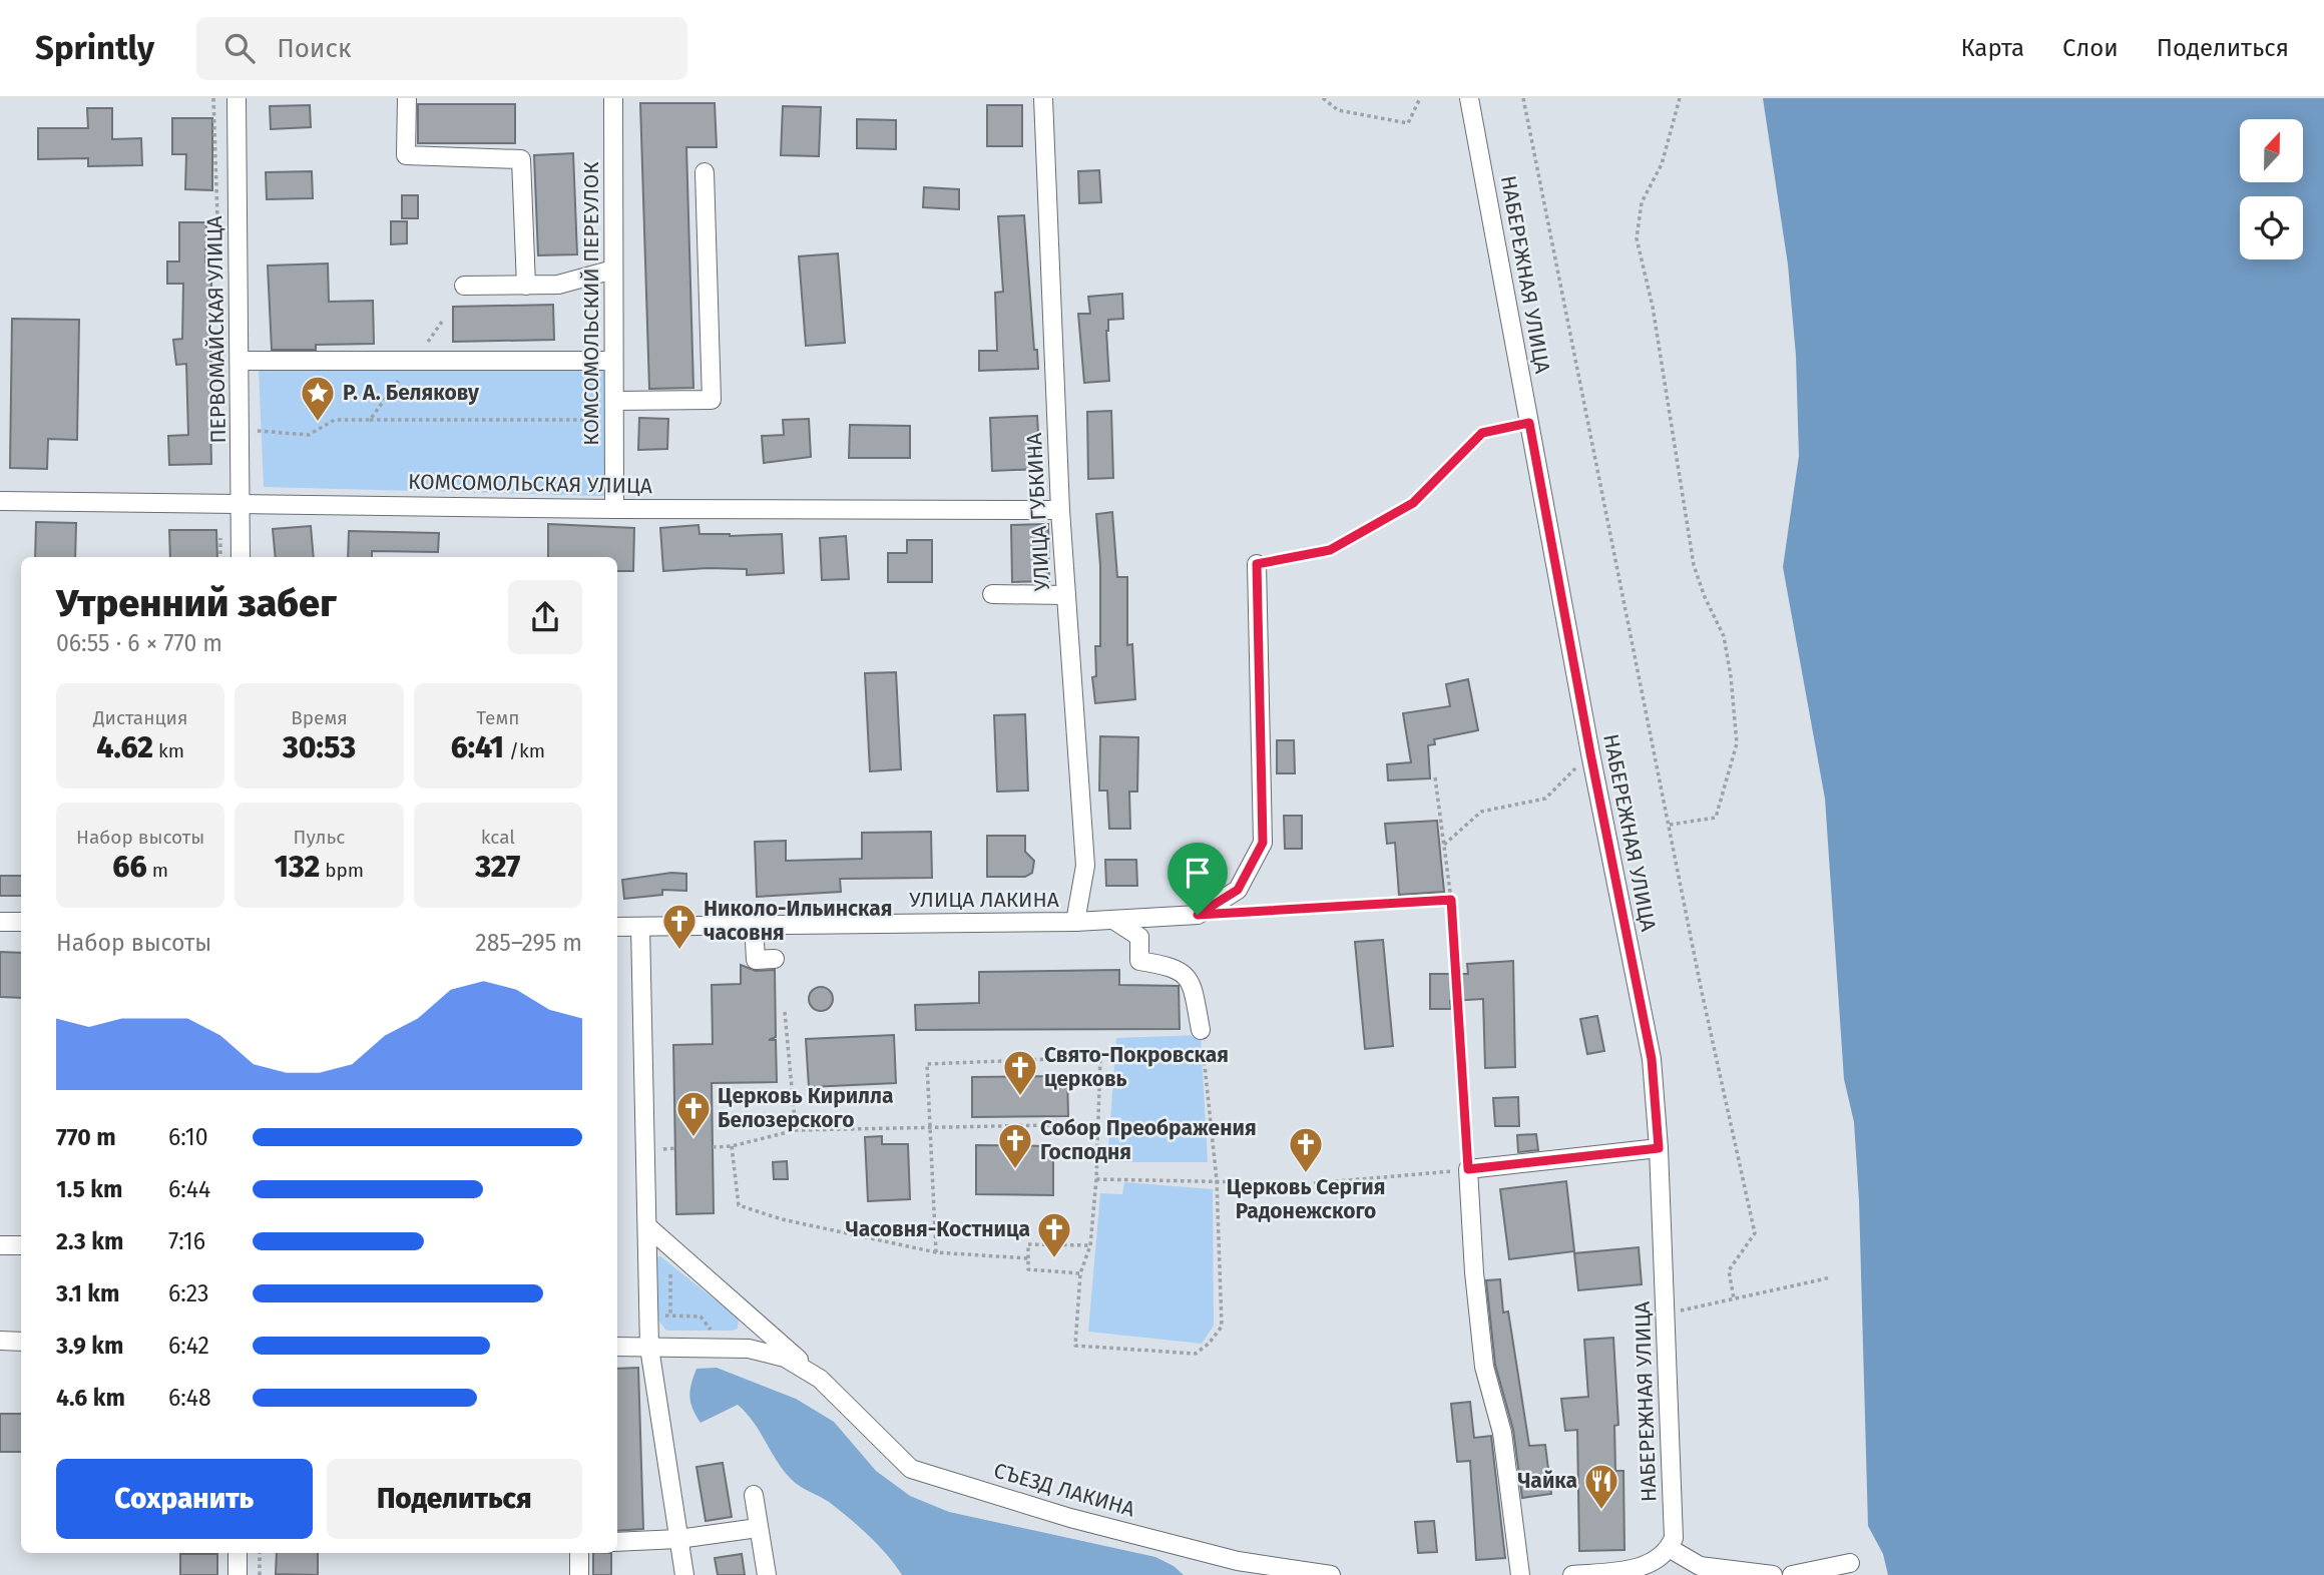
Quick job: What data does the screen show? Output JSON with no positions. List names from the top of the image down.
{
  "streets": {
    "street": [
      "НАБЕРЕЖНАЯ УЛИЦА",
      "КОМСОМОЛЬСКИЙ ПЕРЕУЛОК",
      "ПЕРВОМАЙСКАЯ УЛИЦА",
      "КОМСОМОЛЬСКАЯ УЛИЦА",
      "УЛИЦА ГУБКИНА",
      "УЛИЦА ЛАКИНА",
      "СЪЕЗД ЛАКИНА"
    ]
  },
  "crossings": [
    ["КОМСОМОЛЬСКИЙ ПЕРЕУЛОК", "КОМСОМОЛЬСКАЯ УЛИЦА"],
    ["ПЕРВОМАЙСКАЯ УЛИЦА", "КОМСОМОЛЬСКАЯ УЛИЦА"],
    ["КОМСОМОЛЬСКАЯ УЛИЦА", "УЛИЦА ГУБКИНА"],
    ["УЛИЦА ГУБКИНА", "УЛИЦА ЛАКИНА"]
  ],
  "places": {
    "place": ["Р. А. Белякову"],
    "church": [
      "Николо-Ильинская часовня",
      "Свято-Покровская церковь",
      "Церковь Кирилла Белозерского",
      "Собор Преображения Господня",
      "Церковь Сергия Радонежского",
      "Часовня-Костница"
    ],
    "restaurant": ["Чайка"]
  },
  "north": "top",
  "page": {
    "header": "Sprintly",
    "search": "Поиск",
    "nav": ["Карта", "Слои", "Поделиться"],
    "heading": ["Утренний забег", "06:55 · 6 × 770 m"],
    "stats": [
      ["Дистанция", "4.62 km"],
      ["Время", "30:53"],
      ["Темп", "6:41 /km"],
      ["Набор высоты", "66 m"],
      ["Пульс", "132 bpm"],
      ["kcal", "327"]
    ],
    "chart": ["Набор высоты", "285–295 m"],
    "list": [
      {
        "name": "770 m",
        "note": "6:10"
      },
      {
        "name": "1.5 km",
        "note": "6:44"
      },
      {
        "name": "2.3 km",
        "note": "7:16"
      },
      {
        "name": "3.1 km",
        "note": "6:23"
      },
      {
        "name": "3.9 km",
        "note": "6:42"
      },
      {
        "name": "4.6 km",
        "note": "6:48"
      }
    ],
    "buttons": ["Сохранить", "Поделиться"]
  }
}
